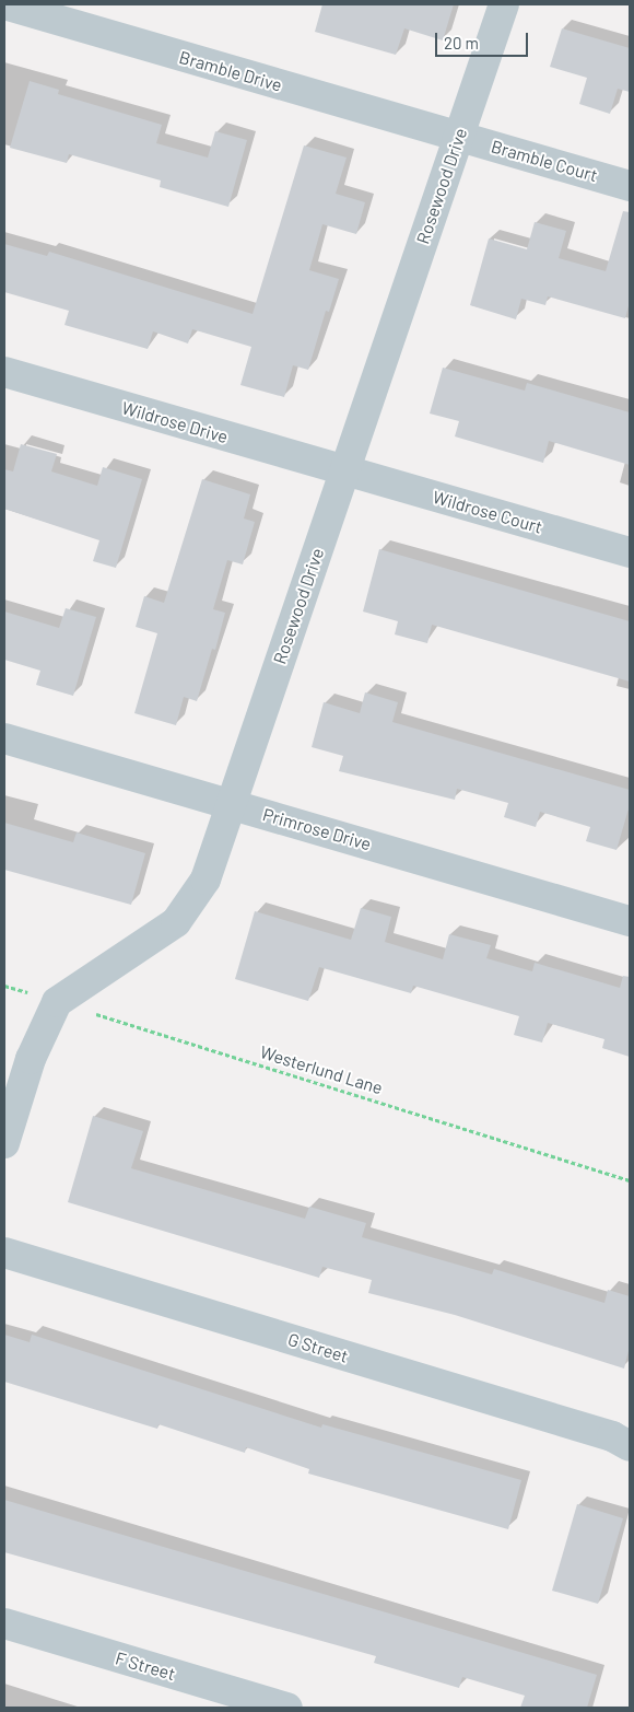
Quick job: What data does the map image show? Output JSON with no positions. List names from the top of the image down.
{
  "streets": {
    "street": [
      "Bramble Drive",
      "Bramble Court",
      "Rosewood Drive",
      "Wildrose Drive",
      "Wildrose Court",
      "Primrose Drive",
      "G Street",
      "F Street"
    ],
    "path": ["Westerlund Lane"]
  },
  "crossings": [
    ["Bramble Drive", "Bramble Court"],
    ["Bramble Drive", "Rosewood Drive"],
    ["Bramble Court", "Rosewood Drive"],
    ["Rosewood Drive", "Wildrose Drive"],
    ["Rosewood Drive", "Wildrose Court"],
    ["Rosewood Drive", "Primrose Drive"],
    ["Rosewood Drive", "Westerlund Lane"],
    ["Wildrose Drive", "Wildrose Court"]
  ],
  "scale_bar": "20 m"
}
